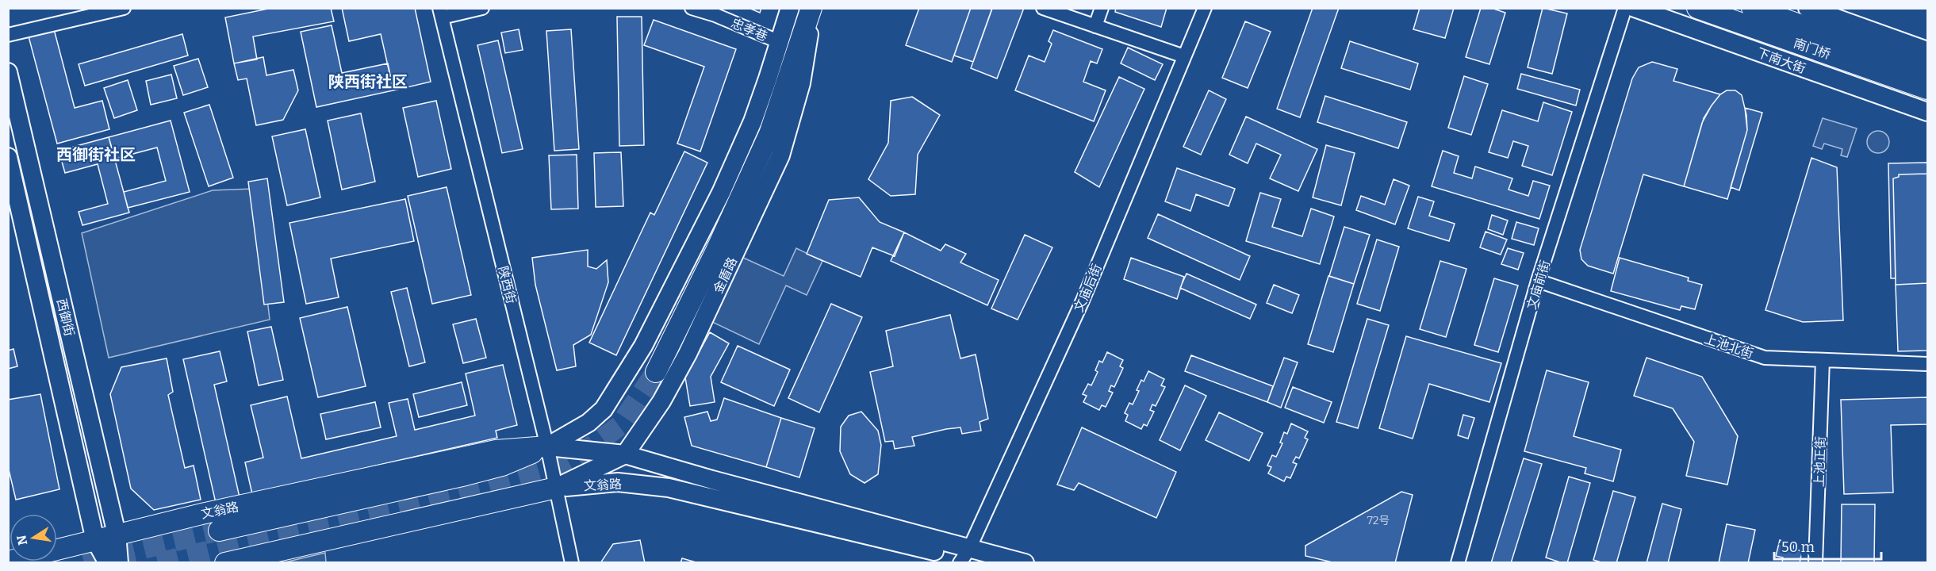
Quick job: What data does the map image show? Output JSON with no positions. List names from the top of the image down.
{
  "streets": {
    "main road": [
      "南门桥",
      "下南大街",
      "金盾路",
      "西御街",
      "文翁路"
    ],
    "street": [
      "忠孝巷",
      "陕西街",
      "文庙前街",
      "文庙后街",
      "上池北街",
      "上池正街"
    ]
  },
  "crossings": [
    ["金盾路", "陕西街"],
    ["金盾路", "文翁路"],
    ["陕西街", "文翁路"],
    ["文庙前街", "上池北街"],
    ["文庙后街", "文翁路"],
    ["西御街", "文翁路"],
    ["上池北街", "上池正街"]
  ],
  "districts": ["陕西街社区", "西御街社区"],
  "house_numbers": ["72号"],
  "scale_bar": "50 m",
  "north": "left"
}
